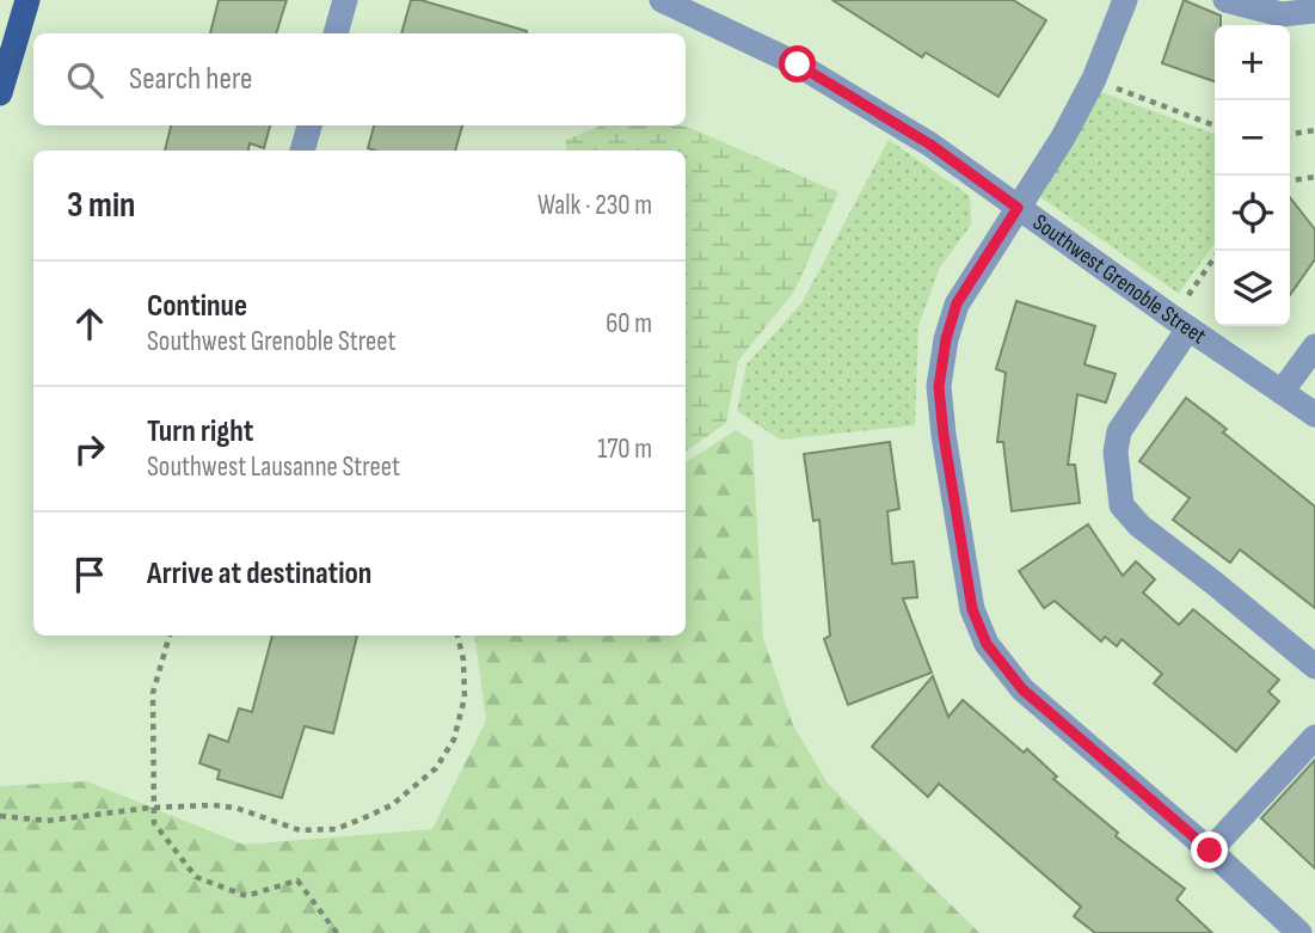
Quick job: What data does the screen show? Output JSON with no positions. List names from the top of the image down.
{
  "streets": {
    "street": ["Southwest Grenoble Street"]
  },
  "page": {
    "map_buttons": ["+", "−"],
    "search": "Search here",
    "heading": ["3 min", "Walk · 230 m"],
    "list": [
      ["Continue", "Southwest Grenoble Street", "60 m"],
      ["Turn right", "Southwest Lausanne Street", "170 m"],
      "Arrive at destination"
    ]
  }
}
